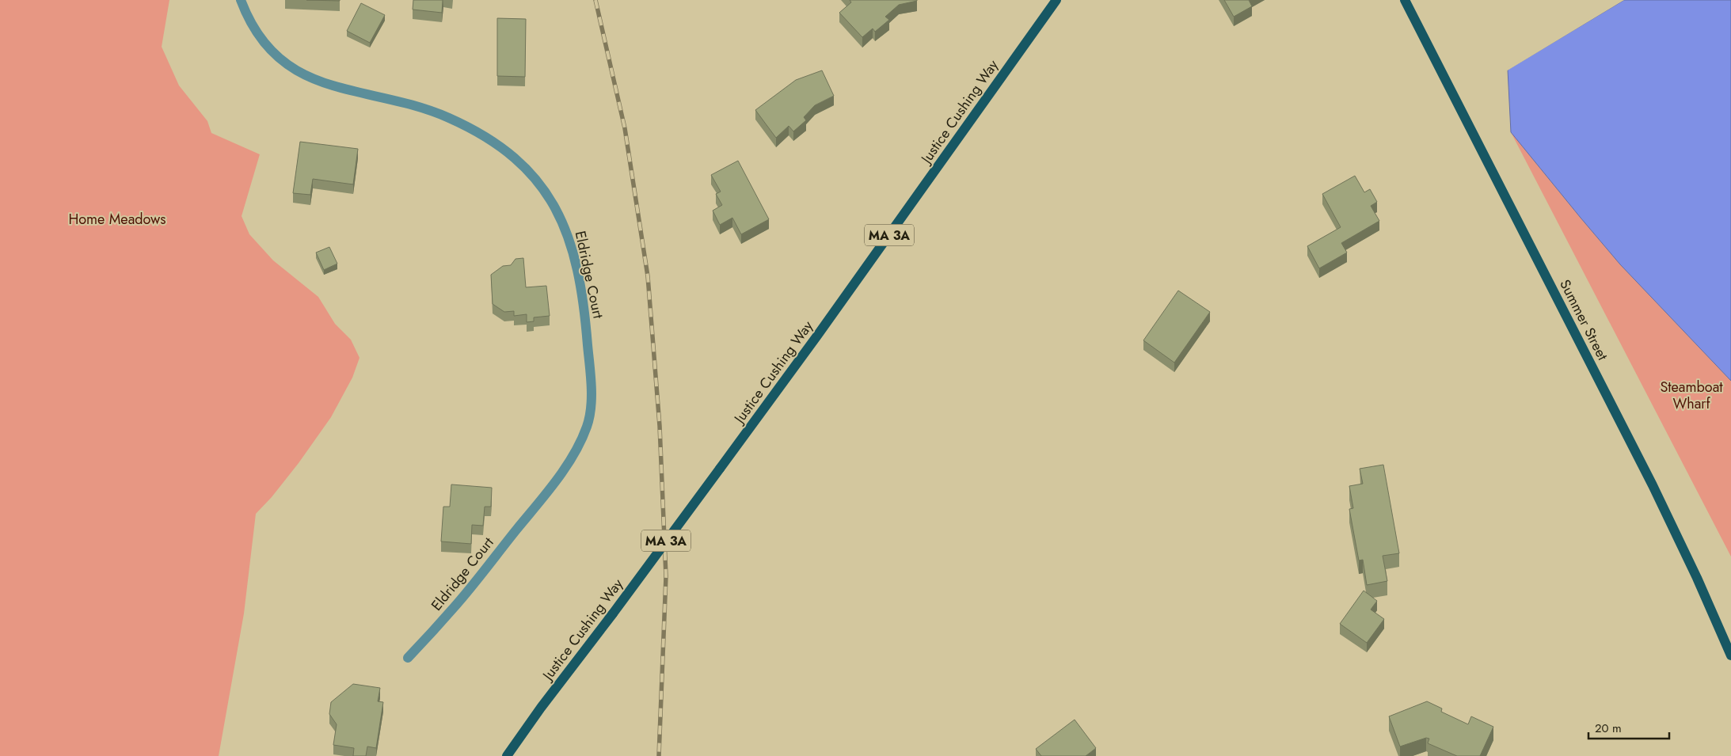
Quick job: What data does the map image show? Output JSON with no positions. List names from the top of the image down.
{
  "streets": {
    "main road": ["Justice Cushing Way", "MA 3A", "Summer Street"],
    "street": ["Eldridge Court"]
  },
  "parks": ["Home Meadows", "Steamboat Wharf"],
  "scale_bar": "20 m"
}
